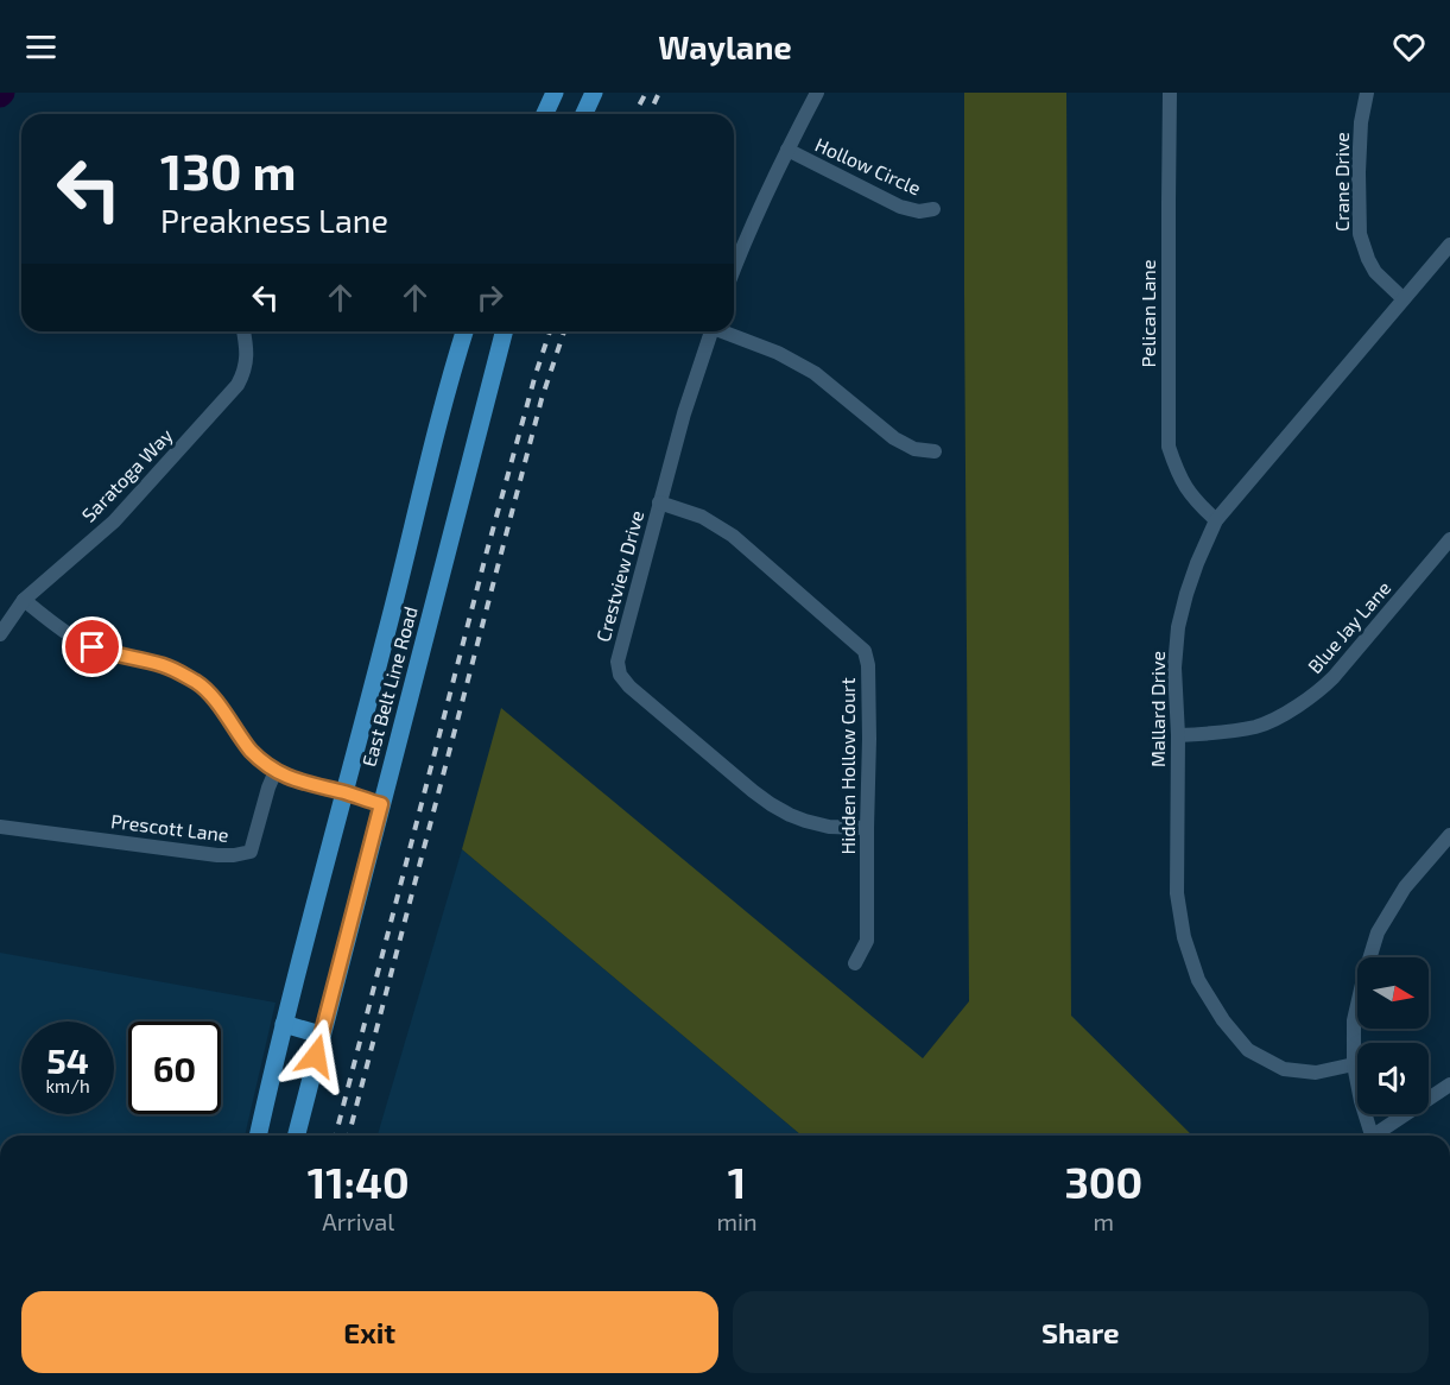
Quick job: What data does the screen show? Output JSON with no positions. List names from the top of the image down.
{
  "streets": {
    "main road": ["East Belt Line Road"],
    "street": [
      "Hollow Circle",
      "Crane Drive",
      "Pelican Lane",
      "Saratoga Way",
      "Crestview Drive",
      "Blue Jay Lane",
      "Mallard Drive",
      "Hidden Hollow Court",
      "Prescott Lane"
    ]
  },
  "crossings": [
    ["Crane Drive", "Mallard Drive"],
    ["Pelican Lane", "Mallard Drive"],
    ["Crestview Drive", "Hidden Hollow Court"],
    ["Blue Jay Lane", "Mallard Drive"]
  ],
  "north": "right",
  "page": {
    "header": "Waylane",
    "turn": ["130 m", "Preakness Lane"],
    "speed": "54 km/h",
    "limit": "60",
    "eta": [
      "11:40",
      "Arrival",
      "1",
      "min",
      "300",
      "m"
    ],
    "buttons": ["Exit", "Share"]
  }
}
